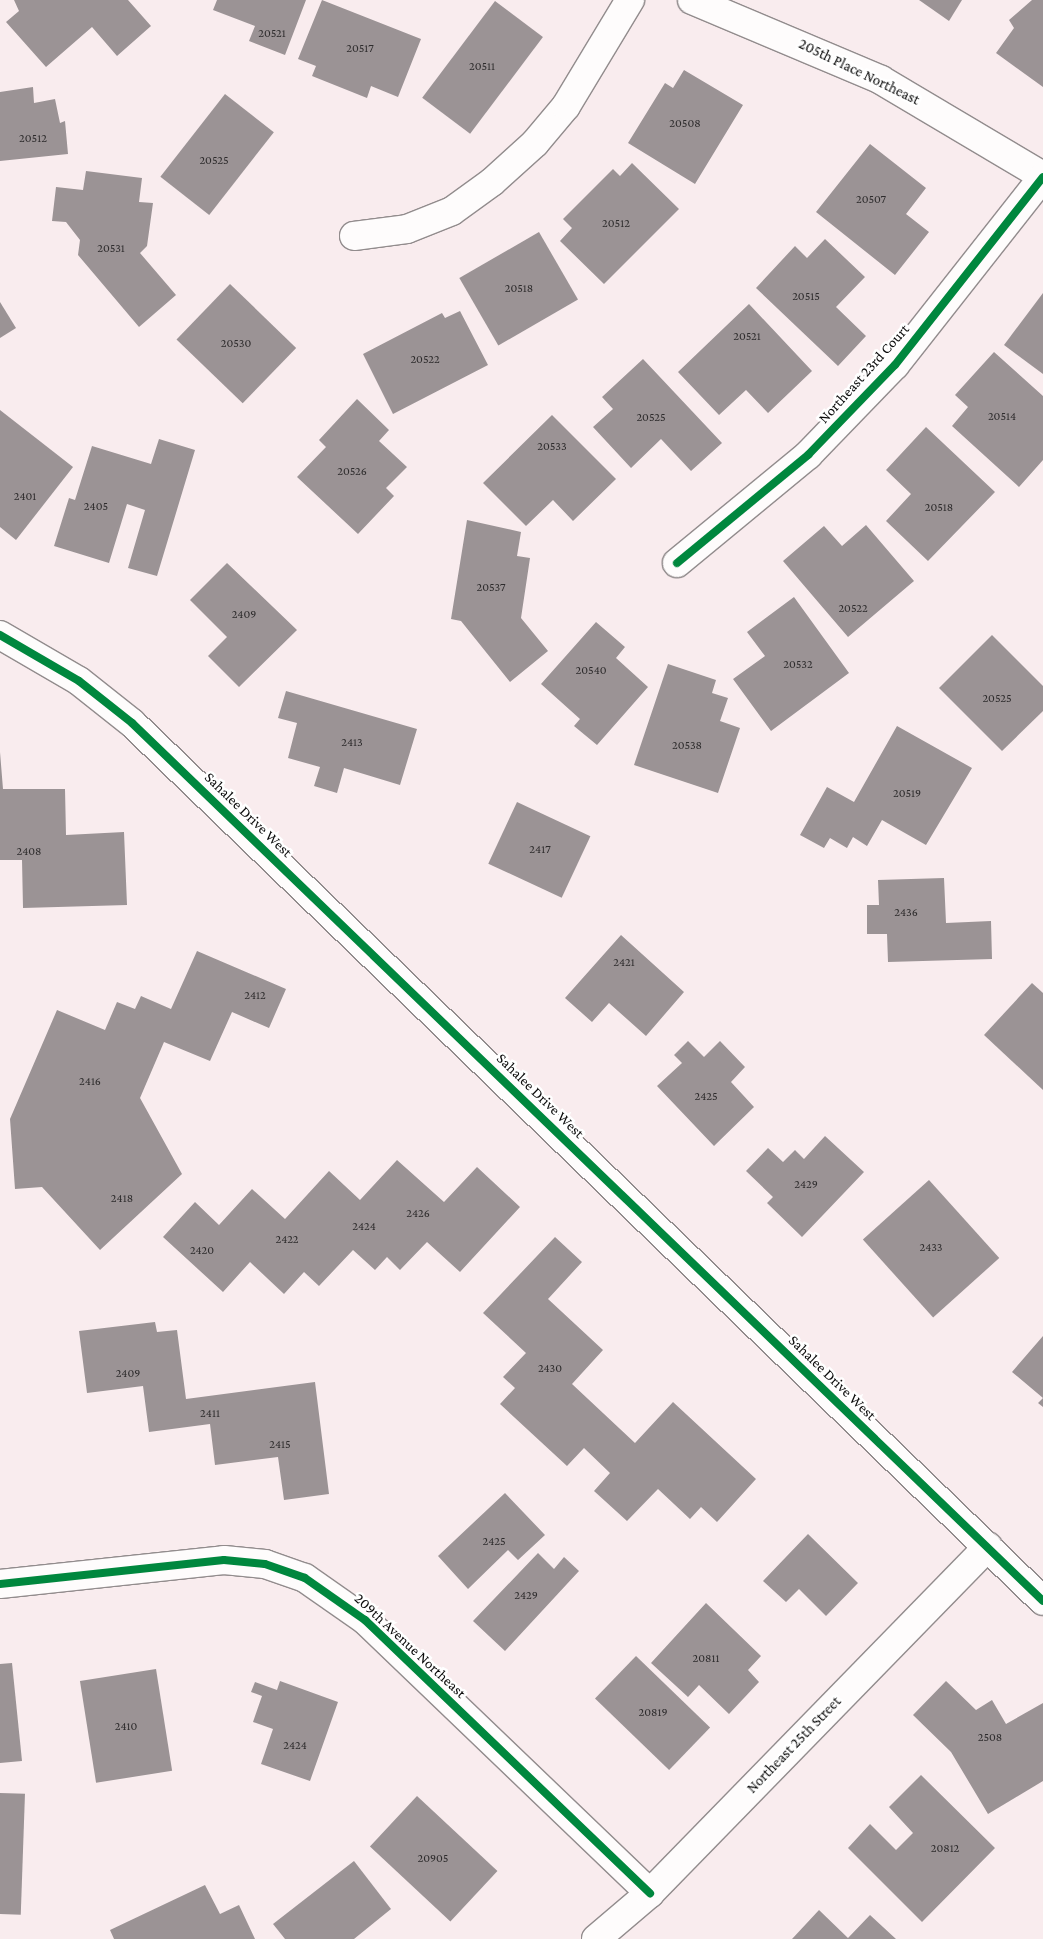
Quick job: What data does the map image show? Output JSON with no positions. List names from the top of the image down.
{
  "streets": {
    "street": [
      "205th Place Northeast",
      "Northeast 23rd Court",
      "Sahalee Drive West",
      "209th Avenue Northeast",
      "Northeast 25th Street"
    ]
  },
  "crossings": [
    ["205th Place Northeast", "Northeast 23rd Court"],
    ["Sahalee Drive West", "Northeast 25th Street"],
    ["209th Avenue Northeast", "Northeast 25th Street"]
  ],
  "house_numbers": [
    "20521",
    "20517",
    "20511",
    "20508",
    "20512",
    "20525",
    "20507",
    "20512",
    "20531",
    "20518",
    "20515",
    "20521",
    "20530",
    "20522",
    "20514",
    "20525",
    "20533",
    "20526",
    "2401",
    "2405",
    "20518",
    "20537",
    "20522",
    "2409",
    "20532",
    "20540",
    "20525",
    "2413",
    "20538",
    "20519",
    "2417",
    "2408",
    "2436",
    "2421",
    "2412",
    "2416",
    "2425",
    "2429",
    "2418",
    "2426",
    "2424",
    "2422",
    "2433",
    "2420",
    "2430",
    "2409",
    "2411",
    "2415",
    "2425",
    "2429",
    "20811",
    "20819",
    "2410",
    "2508",
    "2424",
    "20812",
    "20905"
  ]
}
